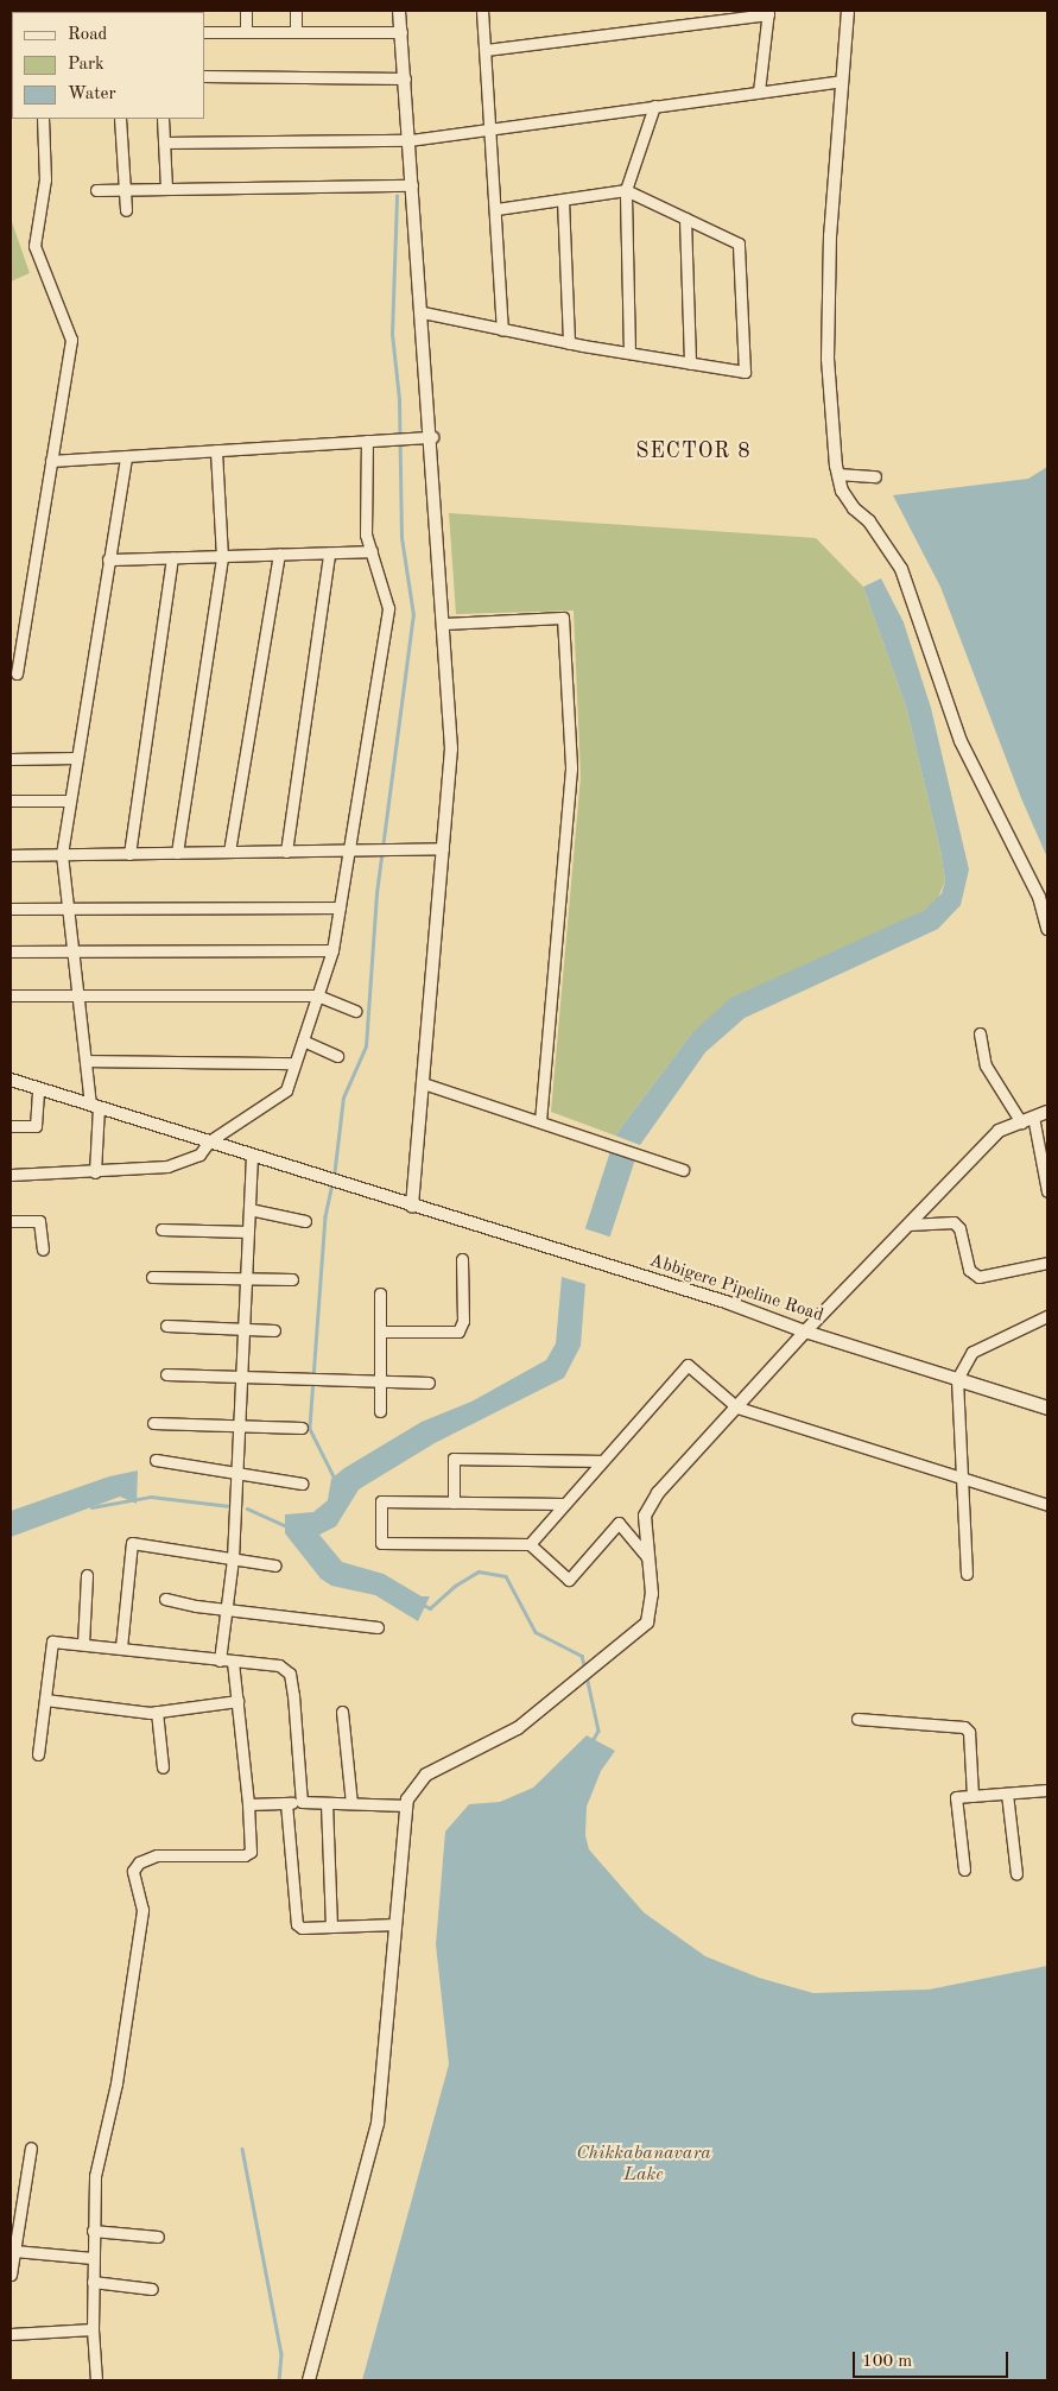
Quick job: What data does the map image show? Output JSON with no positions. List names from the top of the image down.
{
  "streets": {
    "main road": ["Abbigere Pipeline Road"]
  },
  "districts": ["SECTOR 8"],
  "water": ["Chikkabanavara Lake"],
  "legend": ["Road", "Park", "Water"],
  "scale_bar": "100 m"
}
